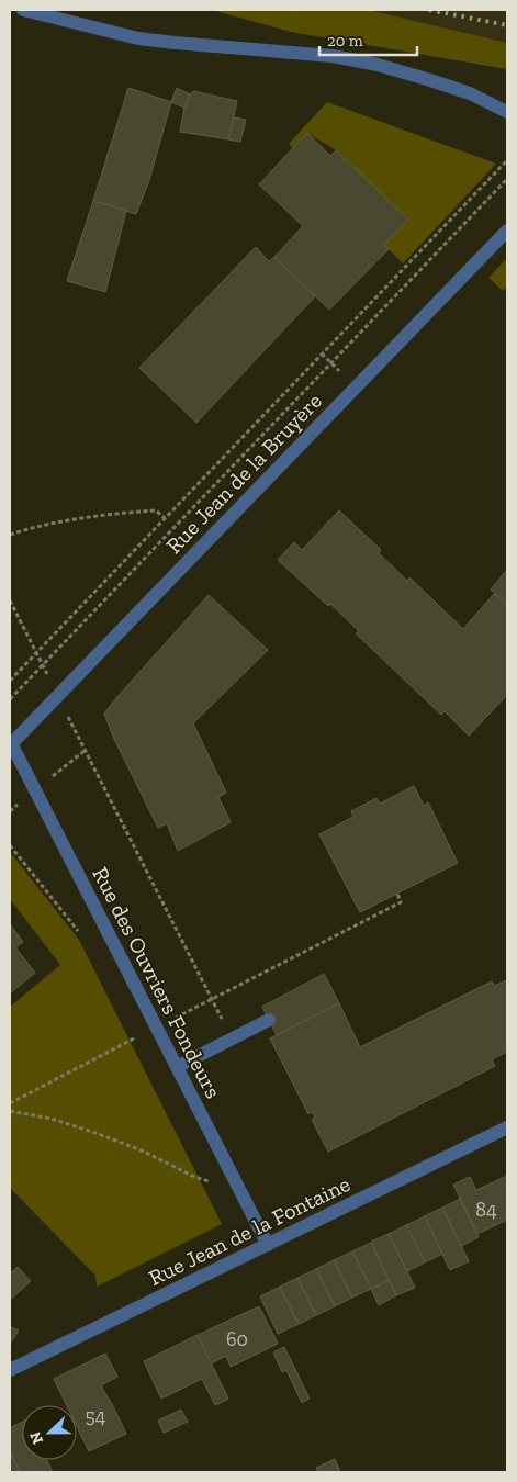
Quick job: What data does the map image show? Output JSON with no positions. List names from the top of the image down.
{
  "streets": {
    "street": ["Rue Jean de la Bruyère", "Rue des Ouvriers Fondeurs", "Rue Jean de la Fontaine"]
  },
  "crossings": [
    ["Rue Jean de la Bruyère", "Rue des Ouvriers Fondeurs"],
    ["Rue des Ouvriers Fondeurs", "Rue Jean de la Fontaine"]
  ],
  "house_numbers": ["84", "60", "54"],
  "scale_bar": "20 m",
  "north": "left"
}
